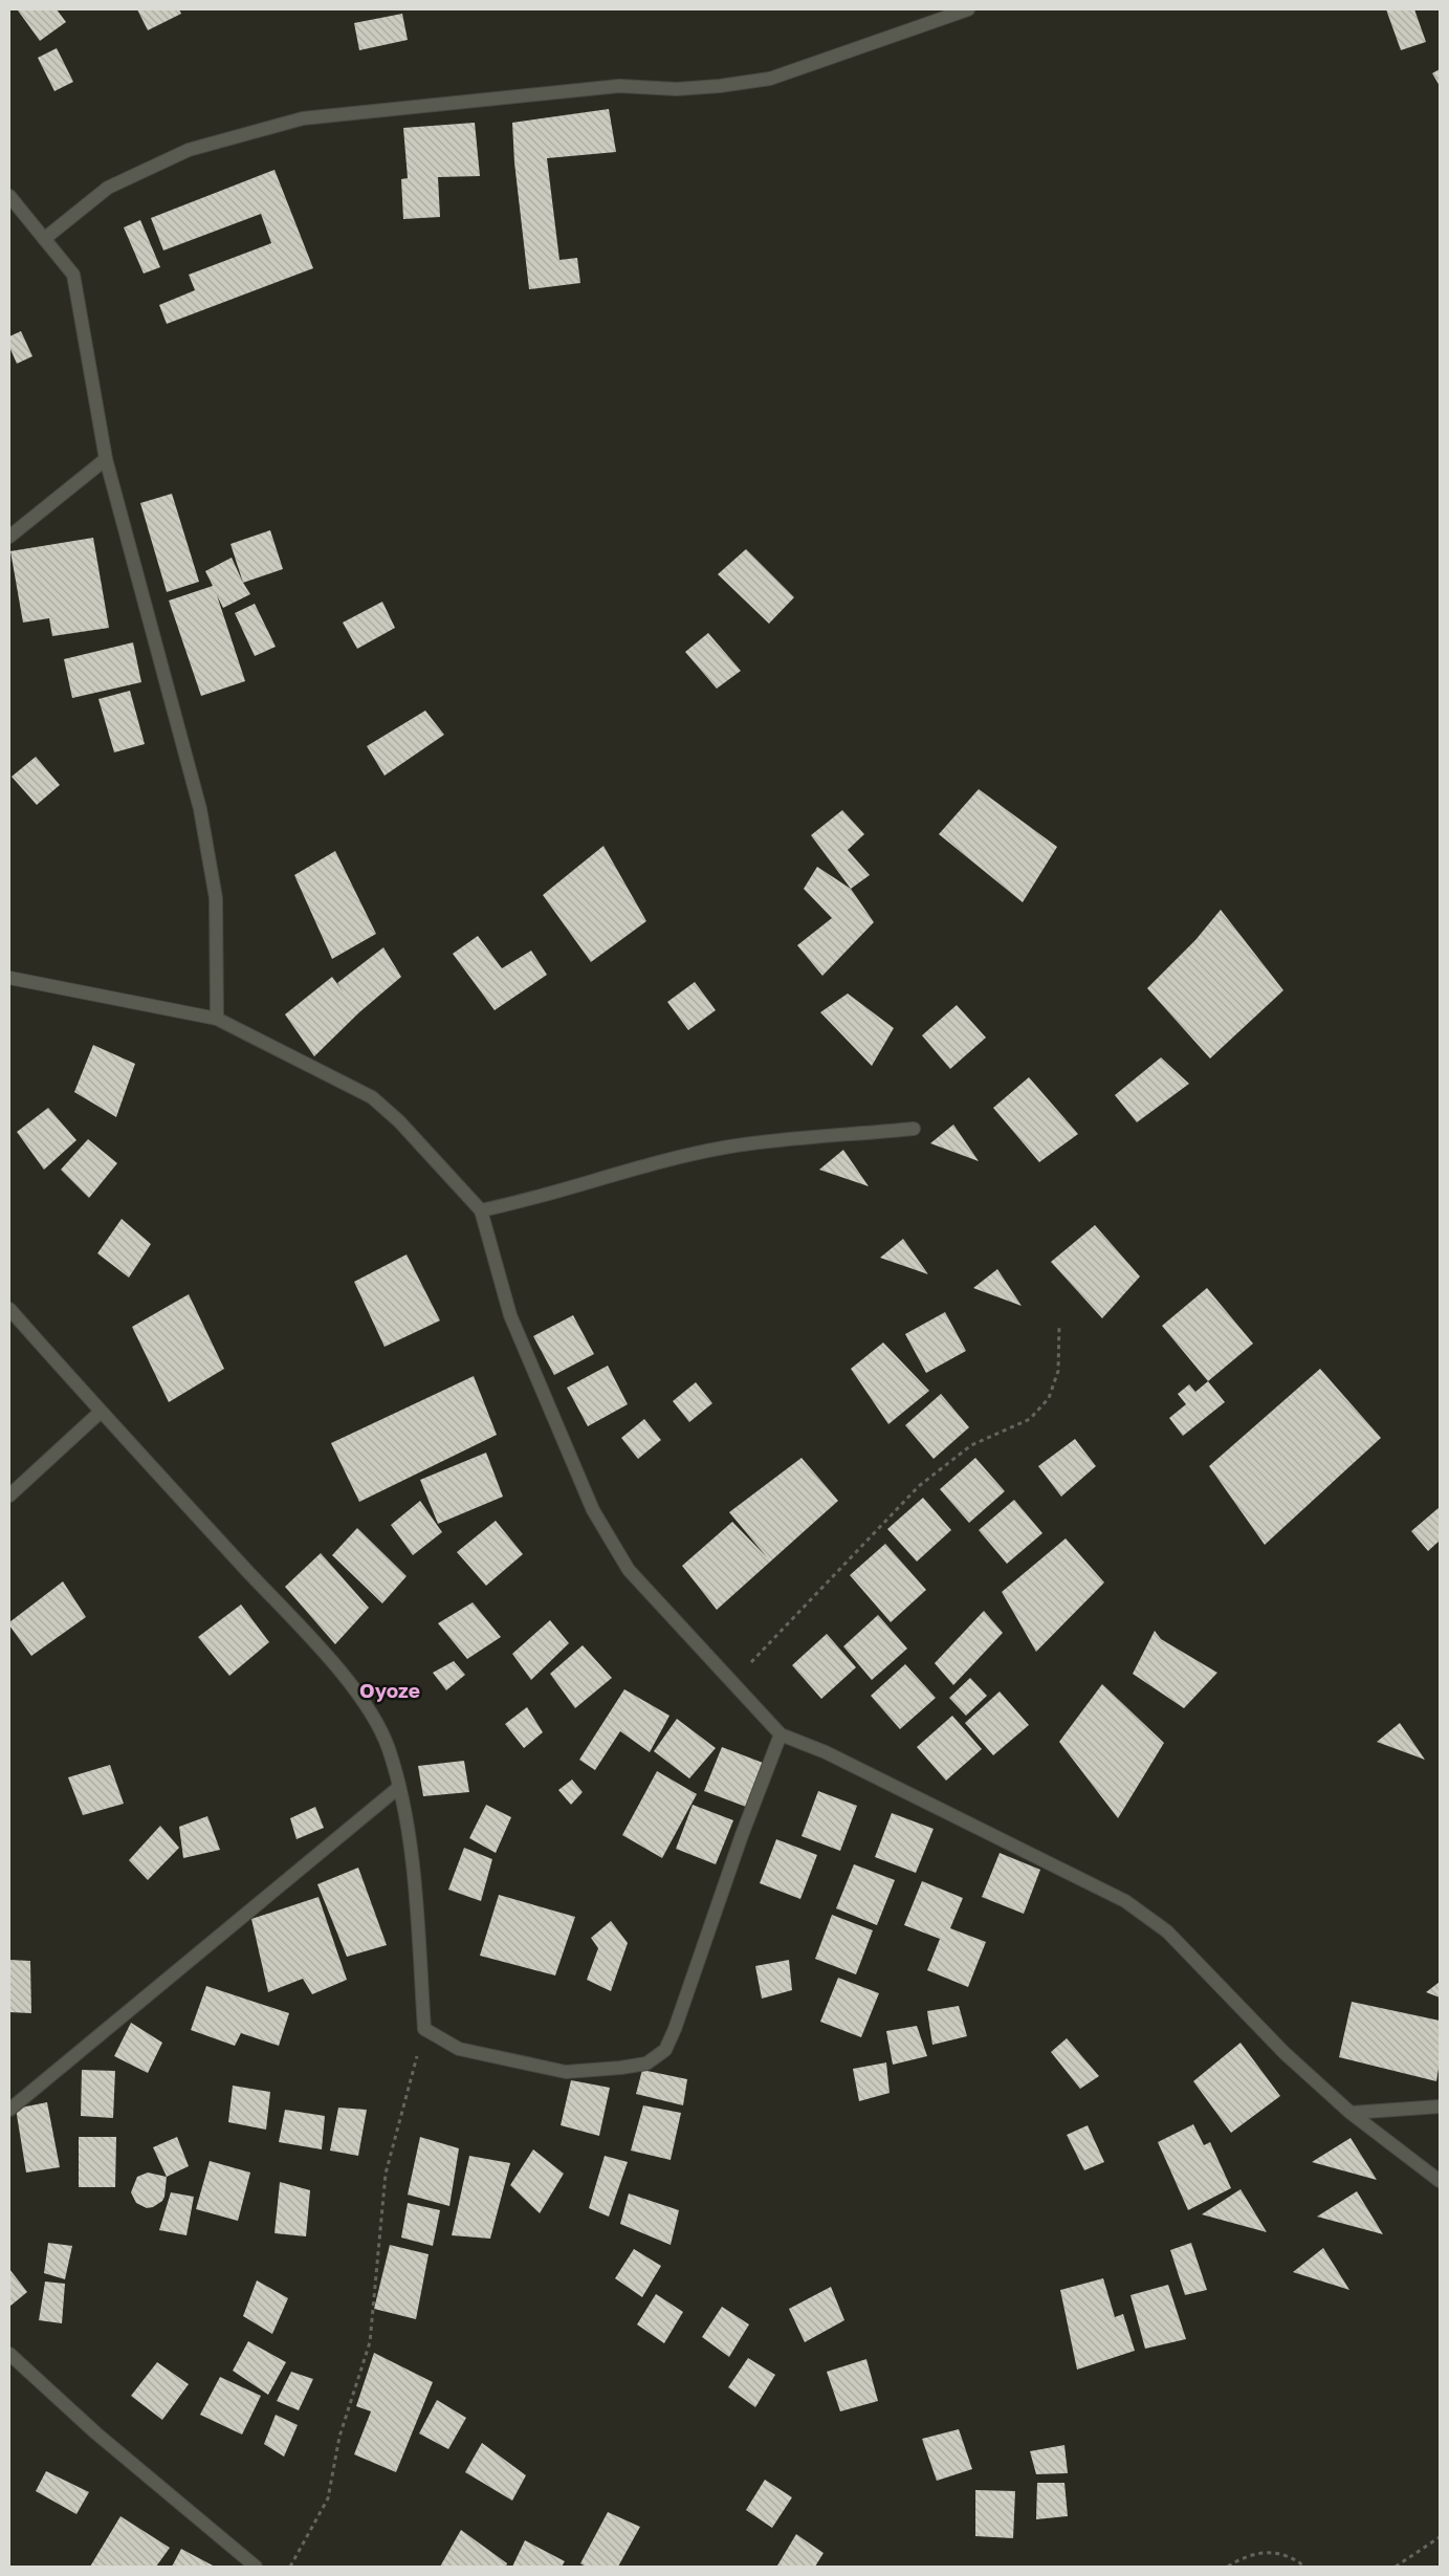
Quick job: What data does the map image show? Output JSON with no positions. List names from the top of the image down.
{
  "districts": ["Oyoze"]
}
